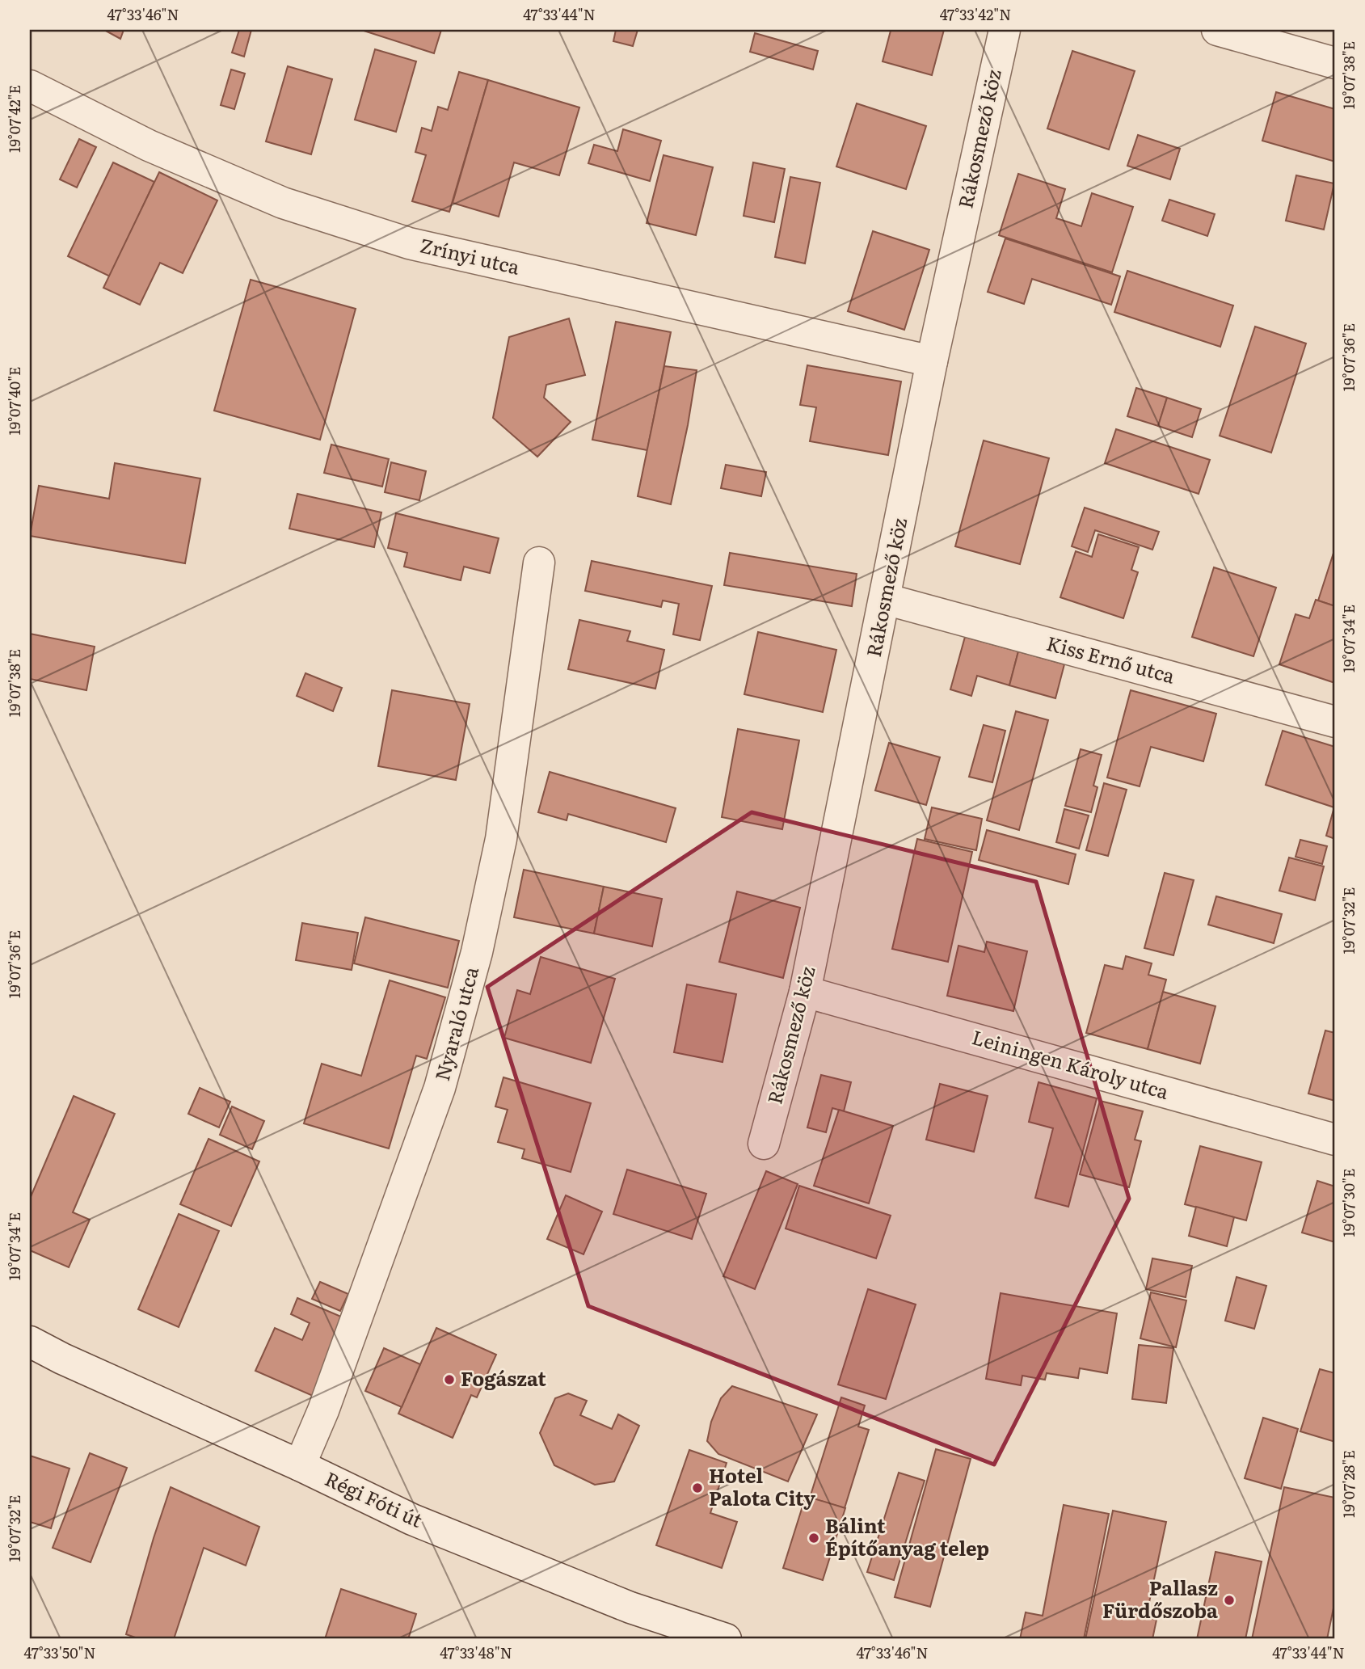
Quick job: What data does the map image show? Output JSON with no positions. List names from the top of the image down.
{
  "streets": {
    "street": [
      "Rákosmező köz",
      "Zrínyi utca",
      "Kiss Ernő utca",
      "Nyaraló utca",
      "Leiningen Károly utca",
      "Régi Fóti út"
    ]
  },
  "crossings": [
    ["Rákosmező köz", "Zrínyi utca"],
    ["Rákosmező köz", "Kiss Ernő utca"],
    ["Rákosmező köz", "Leiningen Károly utca"],
    ["Nyaraló utca", "Régi Fóti út"]
  ],
  "places": [
    "Fogászat",
    "Hotel Palota City",
    "Bálint Építőanyag telep",
    "Pallasz Fürdőszoba"
  ],
  "coordinates": [
    "47°33'46\"N",
    "47°33'44\"N",
    "47°33'42\"N",
    "19°07'38\"E",
    "19°07'42\"E",
    "19°07'36\"E",
    "19°07'40\"E",
    "19°07'34\"E",
    "19°07'32\"E",
    "19°07'30\"E",
    "19°07'28\"E",
    "47°33'50\"N",
    "47°33'48\"N"
  ]
}
